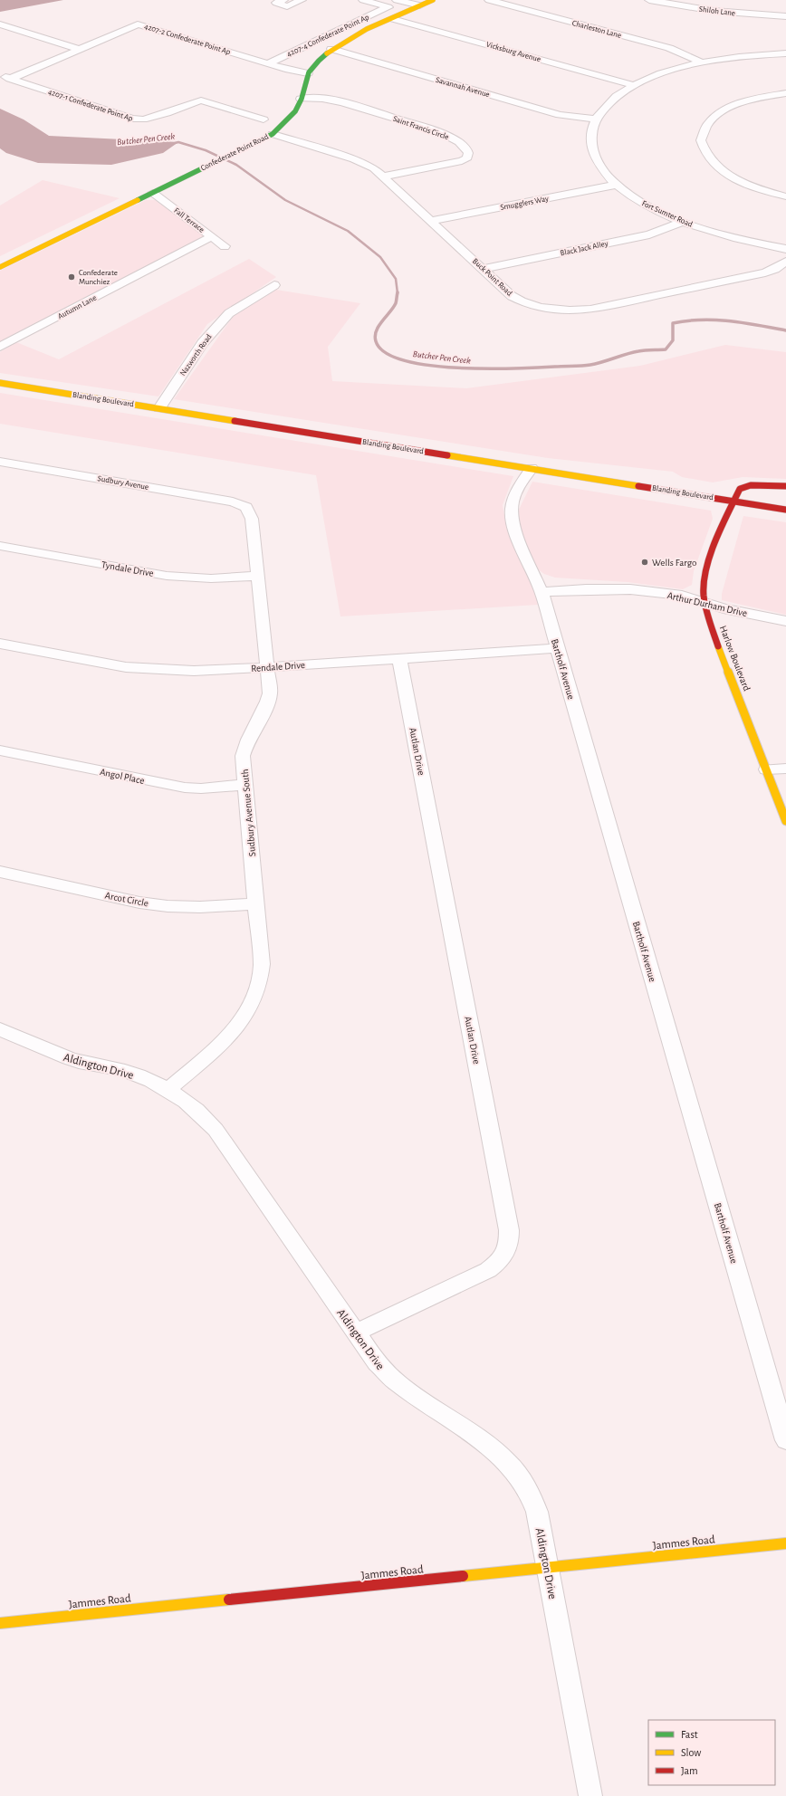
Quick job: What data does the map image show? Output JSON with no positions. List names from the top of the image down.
{
  "streets": {
    "street": [
      "Shiloh Lane",
      "Charleston Lane",
      "4207-4 Confederate Point Ap",
      "4207-2 Confederate Point Ap",
      "Vicksburg Avenue",
      "Savannah Avenue",
      "4207-1 Confederate Point Ap",
      "Saint Francis Circle",
      "Confederate Point Road",
      "Smugglers Way",
      "Fort Sumter Road",
      "Fall Terrace",
      "Black Jack Alley",
      "Buck Point Road",
      "Autumn Lane",
      "Nazworth Road",
      "Blanding Boulevard",
      "Sudbury Avenue",
      "Tyndale Drive",
      "Arthur Durham Drive",
      "Harlow Boulevard",
      "Rendale Drive",
      "Bartholf Avenue",
      "Autlan Drive",
      "Angol Place",
      "Sudbury Avenue South",
      "Arcot Circle",
      "Aldington Drive",
      "Jammes Road"
    ]
  },
  "crossings": [
    ["Charleston Lane", "Fort Sumter Road"],
    ["4207-4 Confederate Point Ap", "4207-2 Confederate Point Ap"],
    ["4207-2 Confederate Point Ap", "4207-1 Confederate Point Ap"],
    ["4207-2 Confederate Point Ap", "Confederate Point Road"],
    ["Vicksburg Avenue", "Confederate Point Road"],
    ["Vicksburg Avenue", "Fort Sumter Road"],
    ["Savannah Avenue", "Confederate Point Road"],
    ["Savannah Avenue", "Fort Sumter Road"],
    ["Saint Francis Circle", "Confederate Point Road"],
    ["Saint Francis Circle", "Buck Point Road"],
    ["Confederate Point Road", "Fall Terrace"],
    ["Confederate Point Road", "Buck Point Road"],
    ["Smugglers Way", "Fort Sumter Road"],
    ["Smugglers Way", "Buck Point Road"],
    ["Fort Sumter Road", "Black Jack Alley"],
    ["Fall Terrace", "Autumn Lane"],
    ["Black Jack Alley", "Buck Point Road"],
    ["Nazworth Road", "Blanding Boulevard"],
    ["Blanding Boulevard", "Harlow Boulevard"],
    ["Blanding Boulevard", "Bartholf Avenue"],
    ["Sudbury Avenue", "Sudbury Avenue South"],
    ["Tyndale Drive", "Sudbury Avenue South"],
    ["Arthur Durham Drive", "Harlow Boulevard"],
    ["Arthur Durham Drive", "Bartholf Avenue"],
    ["Rendale Drive", "Bartholf Avenue"],
    ["Rendale Drive", "Autlan Drive"],
    ["Rendale Drive", "Sudbury Avenue South"],
    ["Autlan Drive", "Aldington Drive"],
    ["Angol Place", "Sudbury Avenue South"],
    ["Sudbury Avenue South", "Arcot Circle"],
    ["Sudbury Avenue South", "Aldington Drive"],
    ["Aldington Drive", "Jammes Road"]
  ],
  "water": ["Butcher Pen Creek"],
  "places": ["Confederate Munchiez", "Wells Fargo"],
  "legend": ["Fast", "Slow", "Jam"]
}
